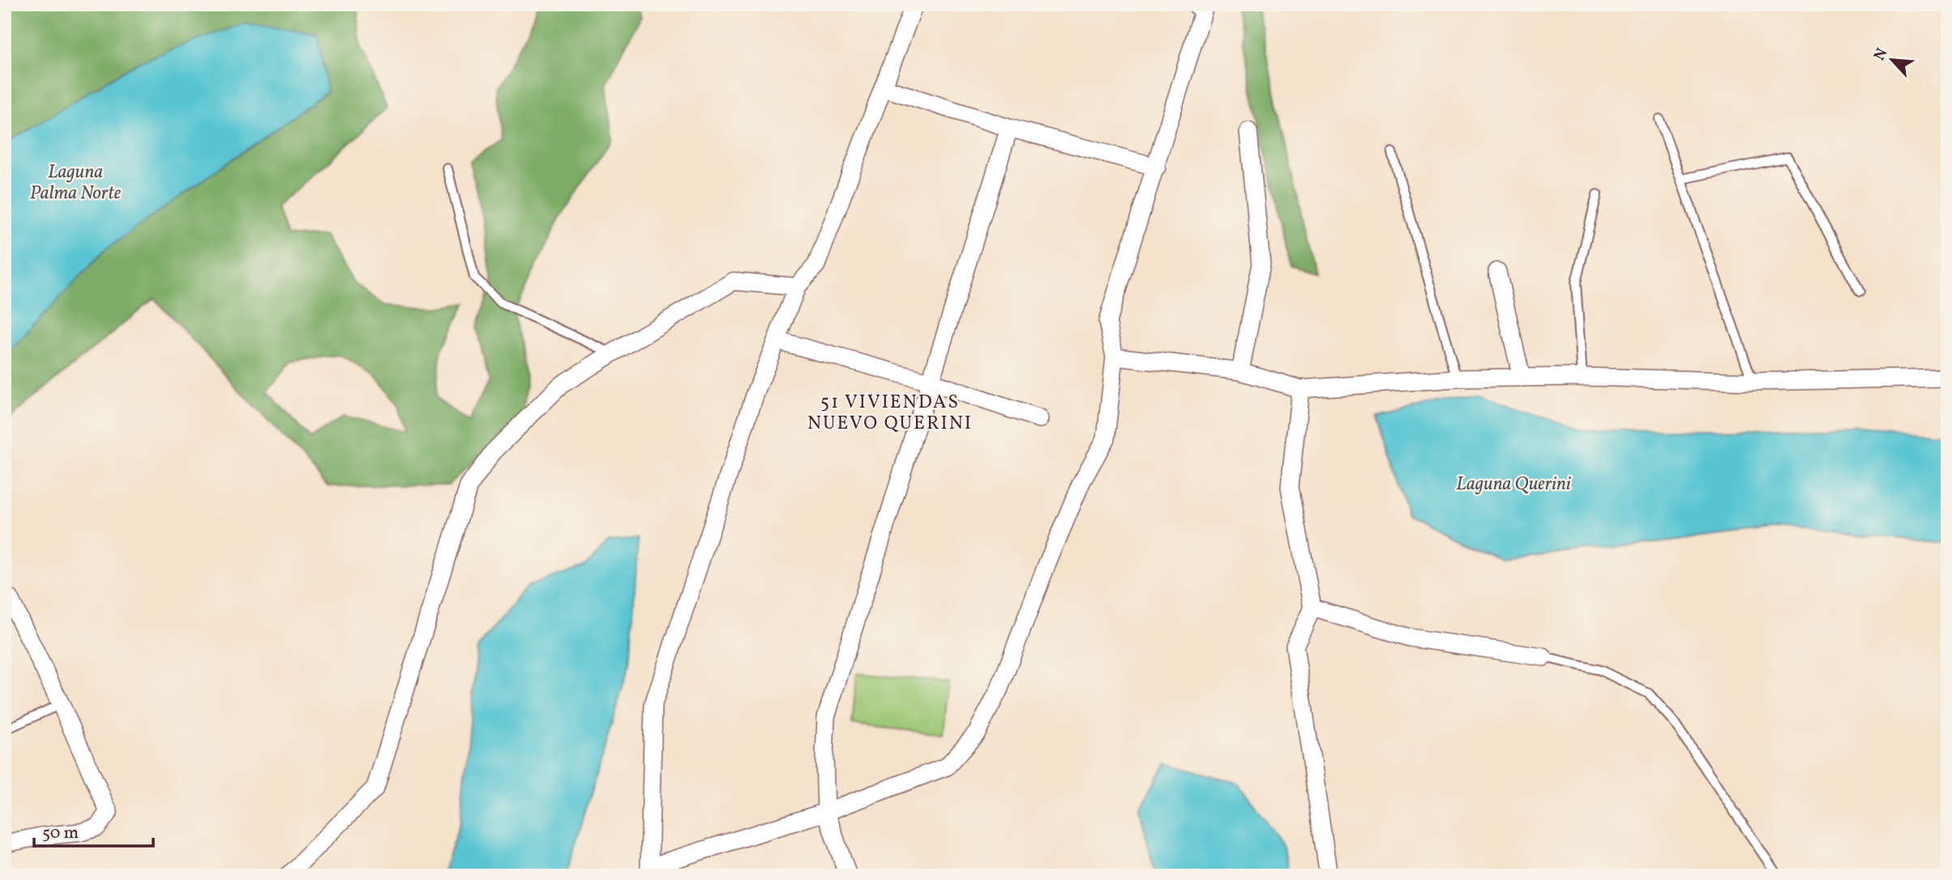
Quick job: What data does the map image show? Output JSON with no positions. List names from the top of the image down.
{
  "districts": ["51 VIVIENDAS NUEVO QUERINI"],
  "water": ["Laguna Palma Norte", "Laguna Querini"],
  "scale_bar": "50 m",
  "north": "top left"
}
